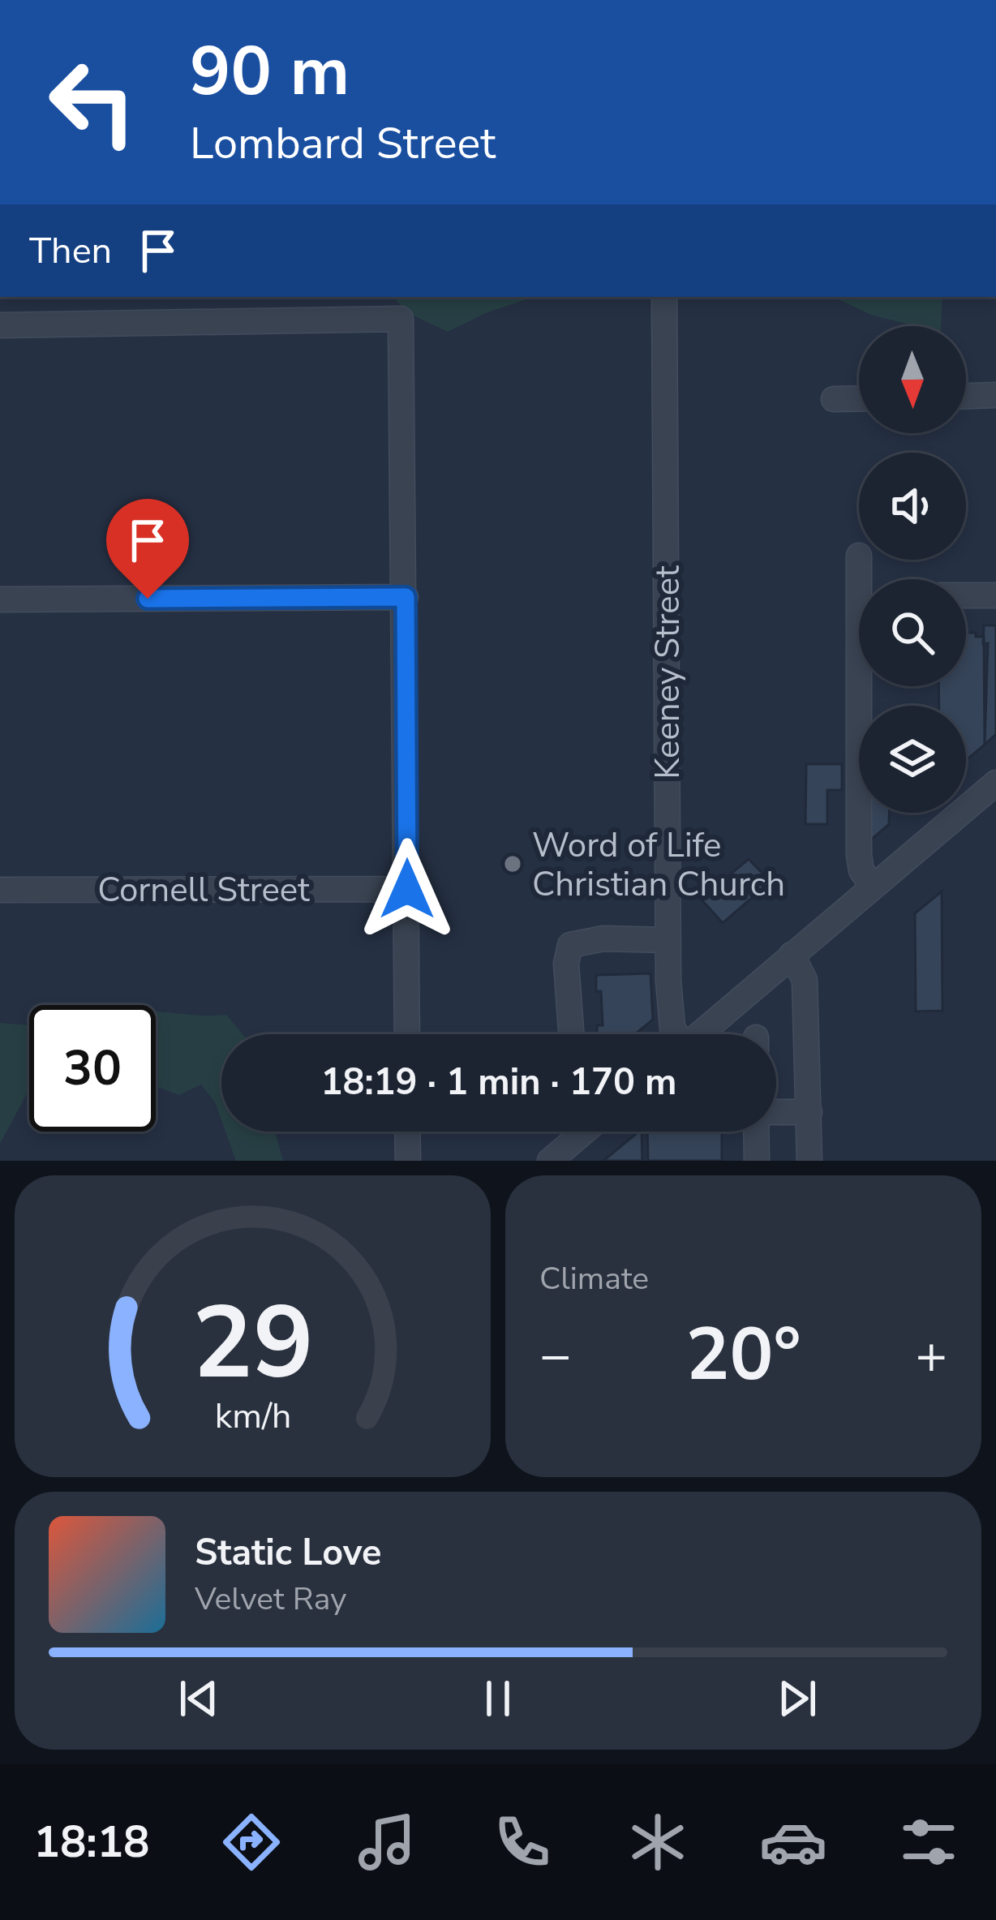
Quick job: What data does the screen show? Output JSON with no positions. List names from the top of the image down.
{
  "streets": {
    "street": ["Keeney Street", "Cornell Street"]
  },
  "places": ["Word of Life Christian Church"],
  "north": "bottom",
  "page": {
    "turn": ["90 m", "Lombard Street"],
    "then": "Then",
    "limit": "30",
    "trip": "18:19 · 1 min · 170 m",
    "tile": "Climate",
    "heat": ["−", "20°", "+"],
    "song": ["Static Love", "Velvet Ray"],
    "tabs": "18:18",
    "gauge": ["29", "km/h"]
  }
}
